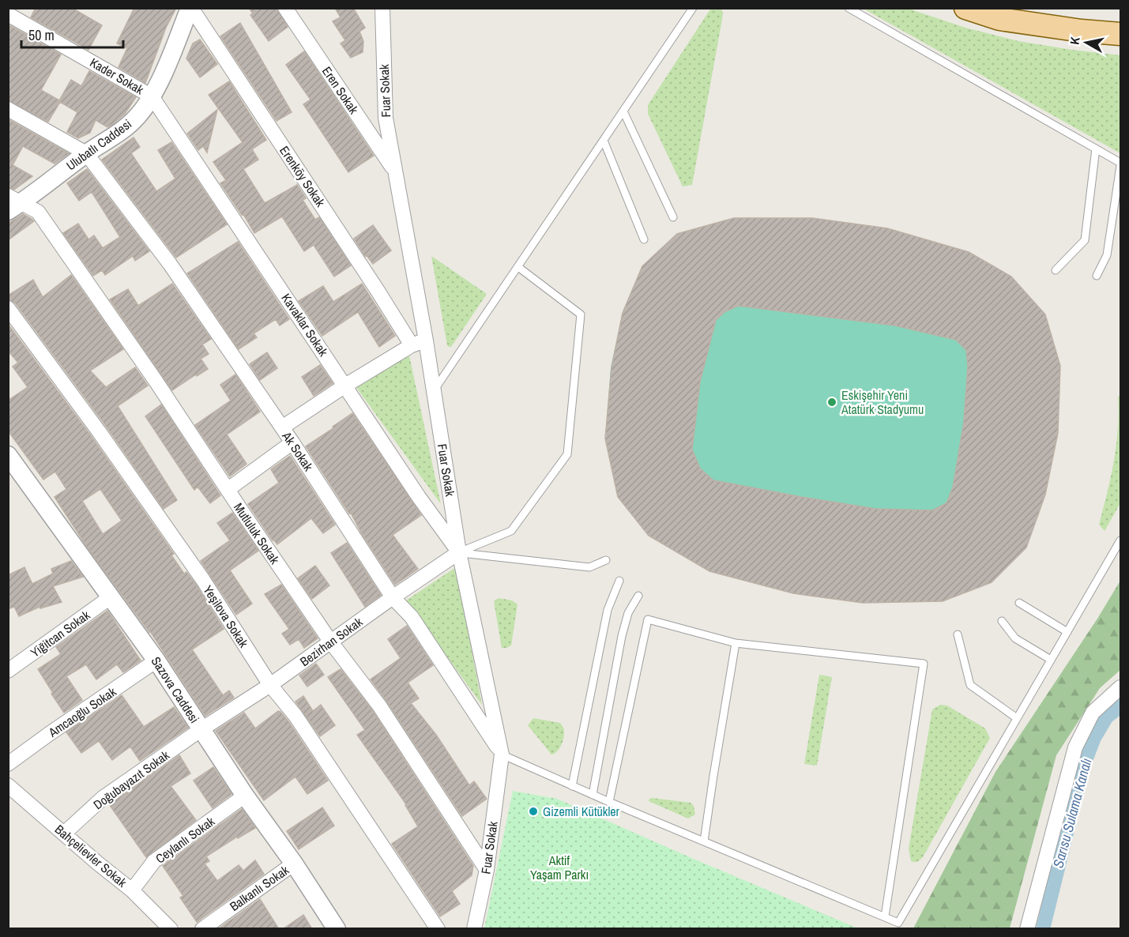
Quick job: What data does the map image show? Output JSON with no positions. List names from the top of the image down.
{
  "streets": {
    "street": [
      "Kader Sokak",
      "Eren Sokak",
      "Fuar Sokak",
      "Ulubatlı Caddesi",
      "Erenköy Sokak",
      "Kavaklar Sokak",
      "Ak Sokak",
      "Mutluluk Sokak",
      "Yeşilova Sokak",
      "Yiğitcan Sokak",
      "Bezirhan Sokak",
      "Sazova Caddesi",
      "Amcaoğlu Sokak",
      "Doğubayazıt Sokak",
      "Ceylanlı Sokak",
      "Bahçelievler Sokak",
      "Balkanlı Sokak"
    ]
  },
  "crossings": [
    ["Kader Sokak", "Ulubatlı Caddesi"],
    ["Kader Sokak", "Kavaklar Sokak"],
    ["Eren Sokak", "Fuar Sokak"],
    ["Fuar Sokak", "Kavaklar Sokak"],
    ["Fuar Sokak", "Ak Sokak"],
    ["Fuar Sokak", "Mutluluk Sokak"],
    ["Fuar Sokak", "Bezirhan Sokak"],
    ["Ulubatlı Caddesi", "Erenköy Sokak"],
    ["Ulubatlı Caddesi", "Kavaklar Sokak"],
    ["Ulubatlı Caddesi", "Ak Sokak"],
    ["Ulubatlı Caddesi", "Mutluluk Sokak"],
    ["Kavaklar Sokak", "Bezirhan Sokak"],
    ["Ak Sokak", "Bezirhan Sokak"],
    ["Mutluluk Sokak", "Bezirhan Sokak"],
    ["Yeşilova Sokak", "Bezirhan Sokak"],
    ["Yiğitcan Sokak", "Sazova Caddesi"],
    ["Bezirhan Sokak", "Sazova Caddesi"],
    ["Bezirhan Sokak", "Doğubayazıt Sokak"],
    ["Sazova Caddesi", "Amcaoğlu Sokak"],
    ["Sazova Caddesi", "Doğubayazıt Sokak"],
    ["Sazova Caddesi", "Ceylanlı Sokak"],
    ["Sazova Caddesi", "Balkanlı Sokak"],
    ["Doğubayazıt Sokak", "Bahçelievler Sokak"],
    ["Ceylanlı Sokak", "Bahçelievler Sokak"]
  ],
  "water": ["Sarısu Sulama Kanalı"],
  "parks": ["Aktif Yaşam Parkı"],
  "places": ["Eskişehir Yeni Atatürk Stadyumu", "Gizemli Kütükler"],
  "scale_bar": "50 m",
  "north": "left"
}
